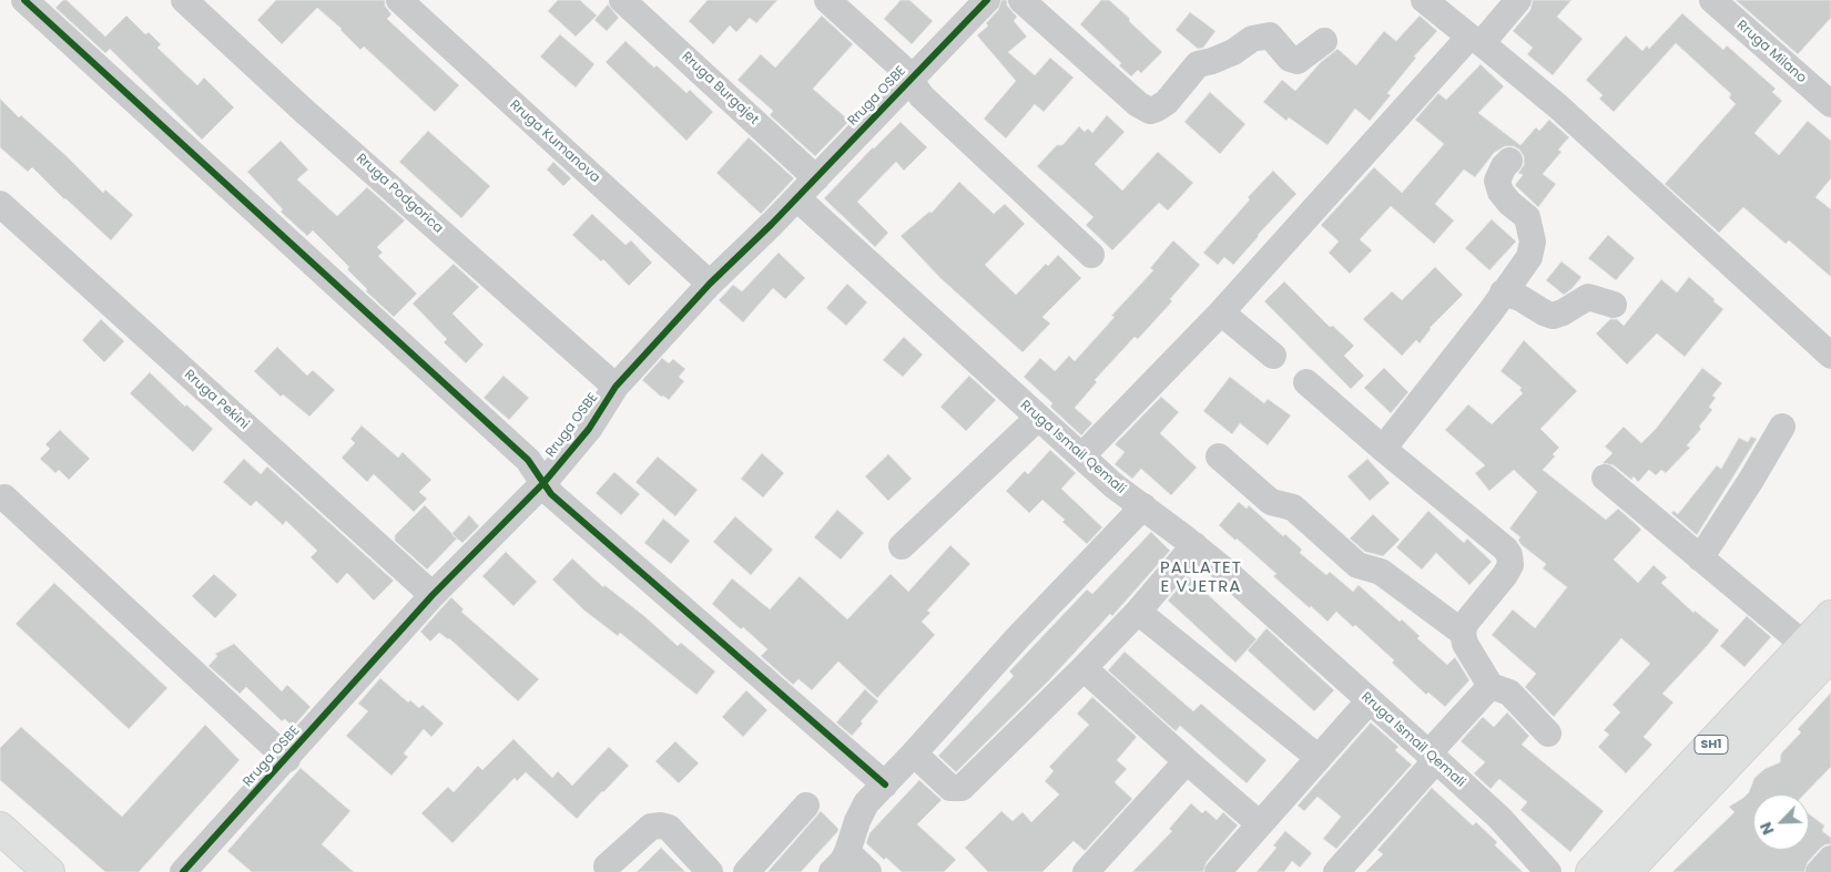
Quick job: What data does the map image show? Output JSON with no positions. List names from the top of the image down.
{
  "streets": {
    "main road": ["SH1"],
    "street": [
      "Rruga Milano",
      "Rruga Burgajet",
      "Rruga OSBE",
      "Rruga Kumanova",
      "Rruga Podgorica",
      "Rruga Pekini",
      "Rruga Ismail Qemali"
    ]
  },
  "crossings": [
    ["Rruga Burgajet", "Rruga OSBE"],
    ["Rruga OSBE", "Rruga Kumanova"],
    ["Rruga OSBE", "Rruga Podgorica"],
    ["Rruga OSBE", "Rruga Pekini"],
    ["Rruga OSBE", "Rruga Ismail Qemali"]
  ],
  "districts": ["PALLATET E VJETRA"],
  "north": "bottom left"
}
